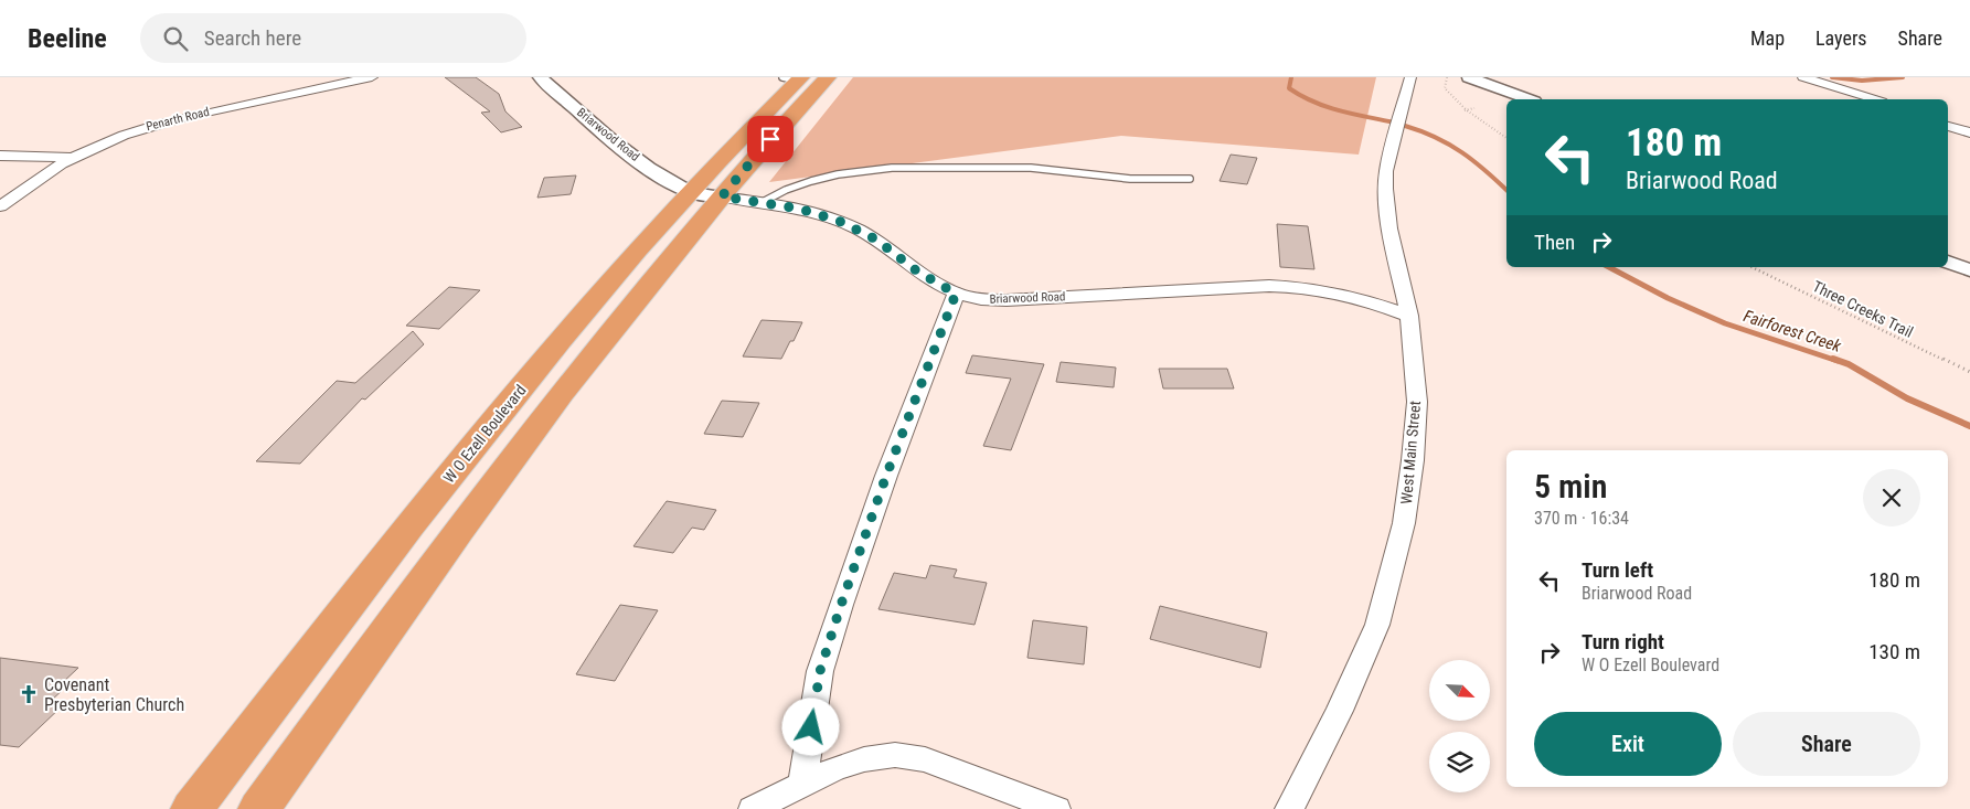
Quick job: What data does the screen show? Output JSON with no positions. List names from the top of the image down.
{
  "streets": {
    "main road": ["W O Ezell Boulevard"],
    "street": ["Penarth Road", "Briarwood Road", "West Main Street"],
    "path": ["Three Creeks Trail"]
  },
  "crossings": [
    ["Briarwood Road", "W O Ezell Boulevard"],
    ["Briarwood Road", "West Main Street"]
  ],
  "water": ["Fairforest Creek"],
  "places": {
    "church": ["Covenant Presbyterian Church"]
  },
  "north": "bottom right",
  "page": {
    "header": "Beeline",
    "search": "Search here",
    "nav": ["Map", "Layers", "Share"],
    "turn": ["180 m", "Briarwood Road"],
    "then": "Then",
    "heading": ["5 min", "370 m · 16:34"],
    "list": [
      {
        "name": "Turn left",
        "note": "Briarwood Road",
        "value": "180 m"
      },
      {
        "name": "Turn right",
        "note": "W O Ezell Boulevard",
        "value": "130 m"
      }
    ],
    "buttons": ["Exit", "Share"]
  }
}
